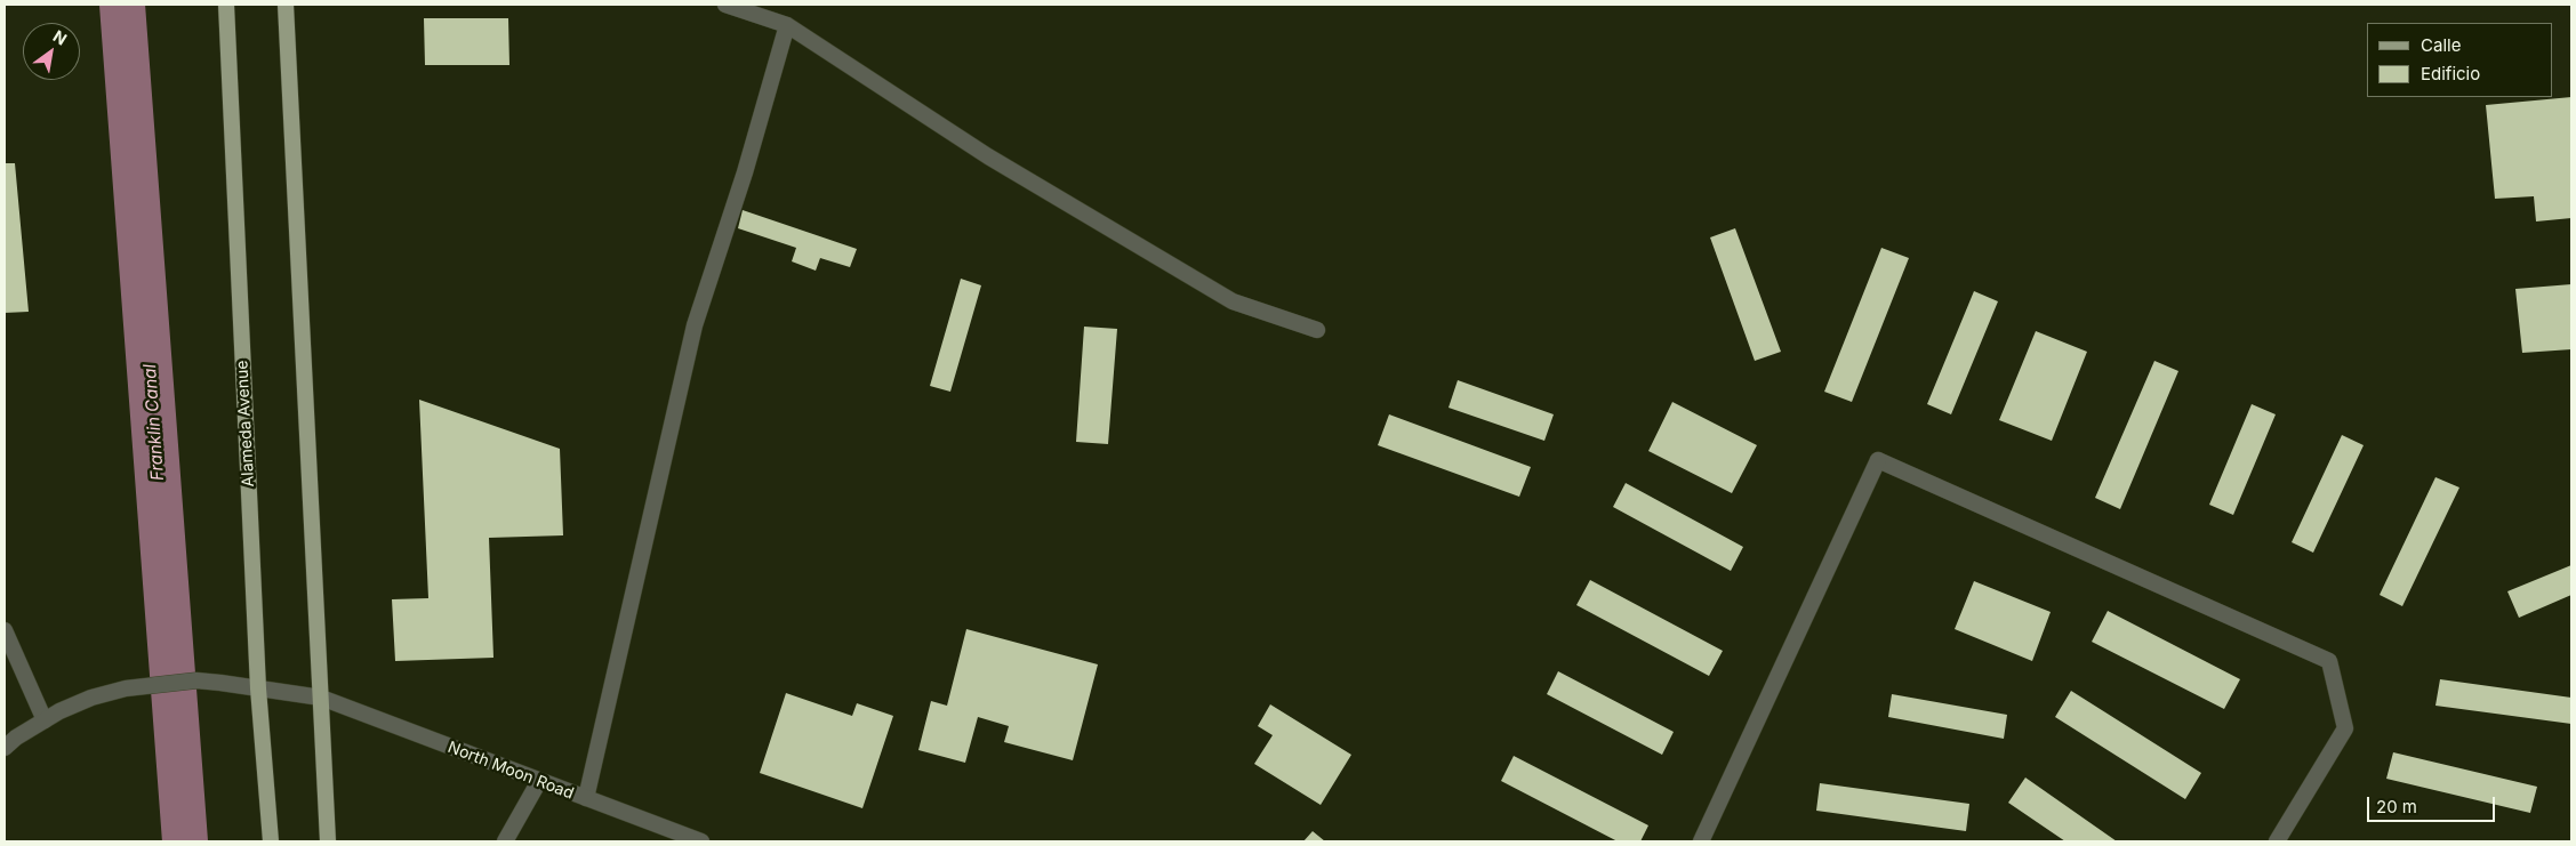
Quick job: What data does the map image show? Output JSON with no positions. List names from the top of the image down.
{
  "streets": {
    "main road": ["Alameda Avenue"],
    "street": ["North Moon Road"]
  },
  "crossings": [
    ["Alameda Avenue", "North Moon Road"]
  ],
  "water": ["Franklin Canal"],
  "legend": ["Calle", "Edificio"],
  "scale_bar": "20 m",
  "north": "top right"
}
